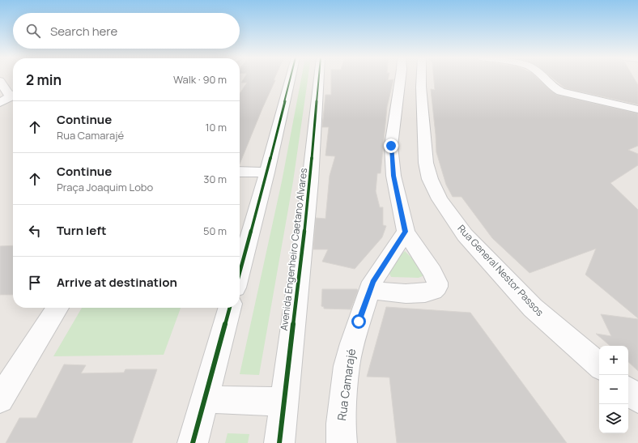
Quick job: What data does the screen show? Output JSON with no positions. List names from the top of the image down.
{
  "streets": {
    "street": ["Avenida Engenheiro Caetano Alvares", "Rua General Nestor Passos", "Rua Camarajé"]
  },
  "page": {
    "search": "Search here",
    "heading": ["2 min", "Walk · 90 m"],
    "list": [
      ["Continue", "Rua Camarajé", "10 m"],
      ["Continue", "Praça Joaquim Lobo", "30 m"],
      ["Turn left", "50 m"],
      "Arrive at destination"
    ],
    "map_buttons": ["+", "−"]
  }
}
